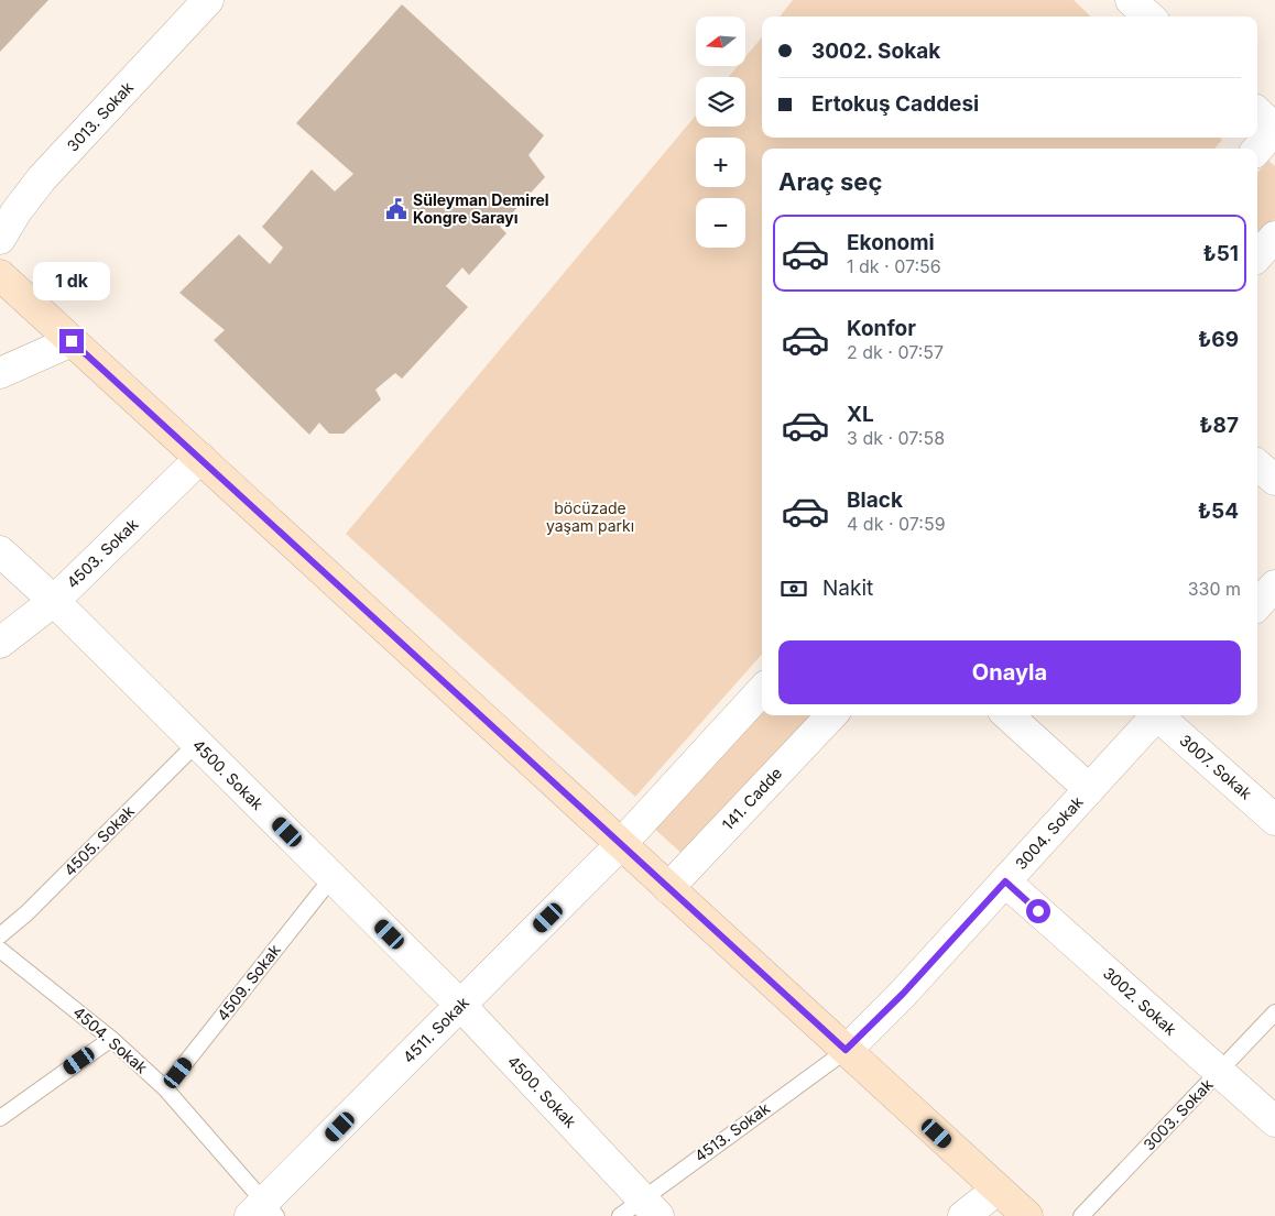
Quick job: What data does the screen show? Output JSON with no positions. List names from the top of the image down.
{
  "streets": {
    "street": [
      "3013. Sokak",
      "4503. Sokak",
      "3007. Sokak",
      "4500. Sokak",
      "141. Cadde",
      "3004. Sokak",
      "3002. Sokak",
      "4511. Sokak"
    ],
    "lane": [
      "4505. Sokak",
      "4509. Sokak",
      "4504. Sokak",
      "3003. Sokak",
      "4513. Sokak"
    ]
  },
  "crossings": [
    ["4503. Sokak", "4500. Sokak"],
    ["4500. Sokak", "4505. Sokak"],
    ["4500. Sokak", "4509. Sokak"],
    ["4500. Sokak", "4511. Sokak"],
    ["4500. Sokak", "4513. Sokak"],
    ["3004. Sokak", "3002. Sokak"],
    ["3004. Sokak", "4513. Sokak"],
    ["4509. Sokak", "4504. Sokak"],
    ["3002. Sokak", "3003. Sokak"],
    ["4511. Sokak", "4504. Sokak"]
  ],
  "parks": ["böcüzade yaşam parkı"],
  "places": {
    "public building": ["Süleyman Demirel Kongre Sarayı"]
  },
  "north": "left",
  "page": {
    "map_buttons": ["+", "−"],
    "banner": ["3002. Sokak", "Ertokuş Caddesi"],
    "heading": "Araç seç",
    "list": [
      {
        "name": "Ekonomi",
        "note": "1 dk · 07:56",
        "value": "₺51"
      },
      {
        "name": "Konfor",
        "note": "2 dk · 07:57",
        "value": "₺69"
      },
      {
        "name": "XL",
        "note": "3 dk · 07:58",
        "value": "₺87"
      },
      {
        "name": "Black",
        "note": "4 dk · 07:59",
        "value": "₺54"
      }
    ],
    "bubble": "1 dk",
    "pay": ["Nakit", "330 m"],
    "buttons": "Onayla"
  }
}
